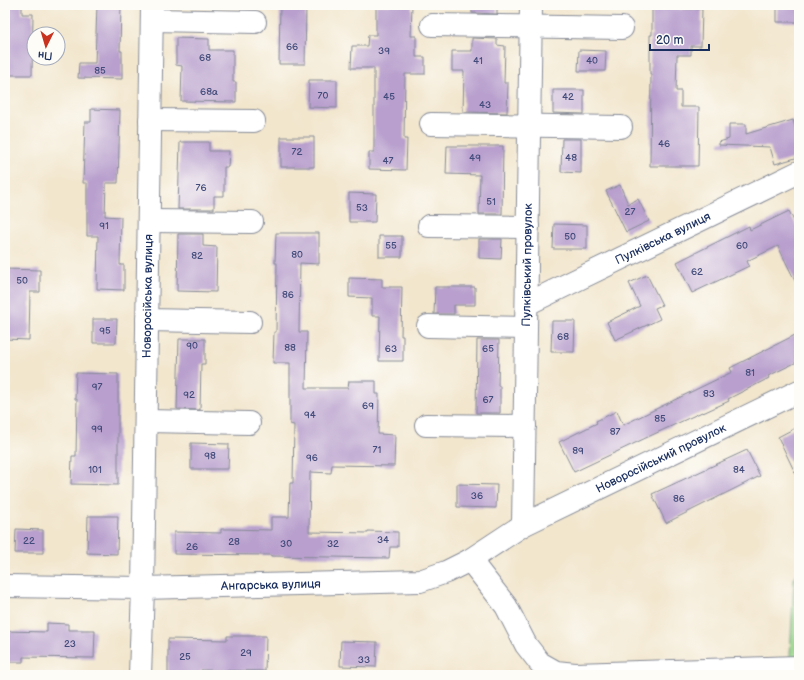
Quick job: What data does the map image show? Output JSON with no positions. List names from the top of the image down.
{
  "streets": {
    "street": [
      "Пулківська вулиця",
      "Пулківський провулок",
      "Новоросійська вулиця",
      "Новоросійський провулок",
      "Ангарська вулиця"
    ]
  },
  "crossings": [
    ["Пулківська вулиця", "Пулківський провулок"],
    ["Пулківський провулок", "Новоросійський провулок"],
    ["Пулківський провулок", "Ангарська вулиця"],
    ["Новоросійська вулиця", "Ангарська вулиця"],
    ["Новоросійський провулок", "Ангарська вулиця"]
  ],
  "house_numbers": [
    "66",
    "39",
    "68",
    "41",
    "40",
    "85",
    "68а",
    "70",
    "45",
    "42",
    "43",
    "46",
    "72",
    "49",
    "48",
    "47",
    "76",
    "51",
    "53",
    "27",
    "91",
    "50",
    "55",
    "60",
    "80",
    "82",
    "62",
    "50",
    "86",
    "95",
    "68",
    "90",
    "88",
    "63",
    "65",
    "81",
    "97",
    "83",
    "92",
    "67",
    "69",
    "94",
    "85",
    "99",
    "87",
    "71",
    "89",
    "98",
    "96",
    "101",
    "84",
    "36",
    "86",
    "34",
    "22",
    "28",
    "30",
    "32",
    "26",
    "23",
    "29",
    "25",
    "33"
  ],
  "scale_bar": "20 m",
  "north": "bottom"
}
